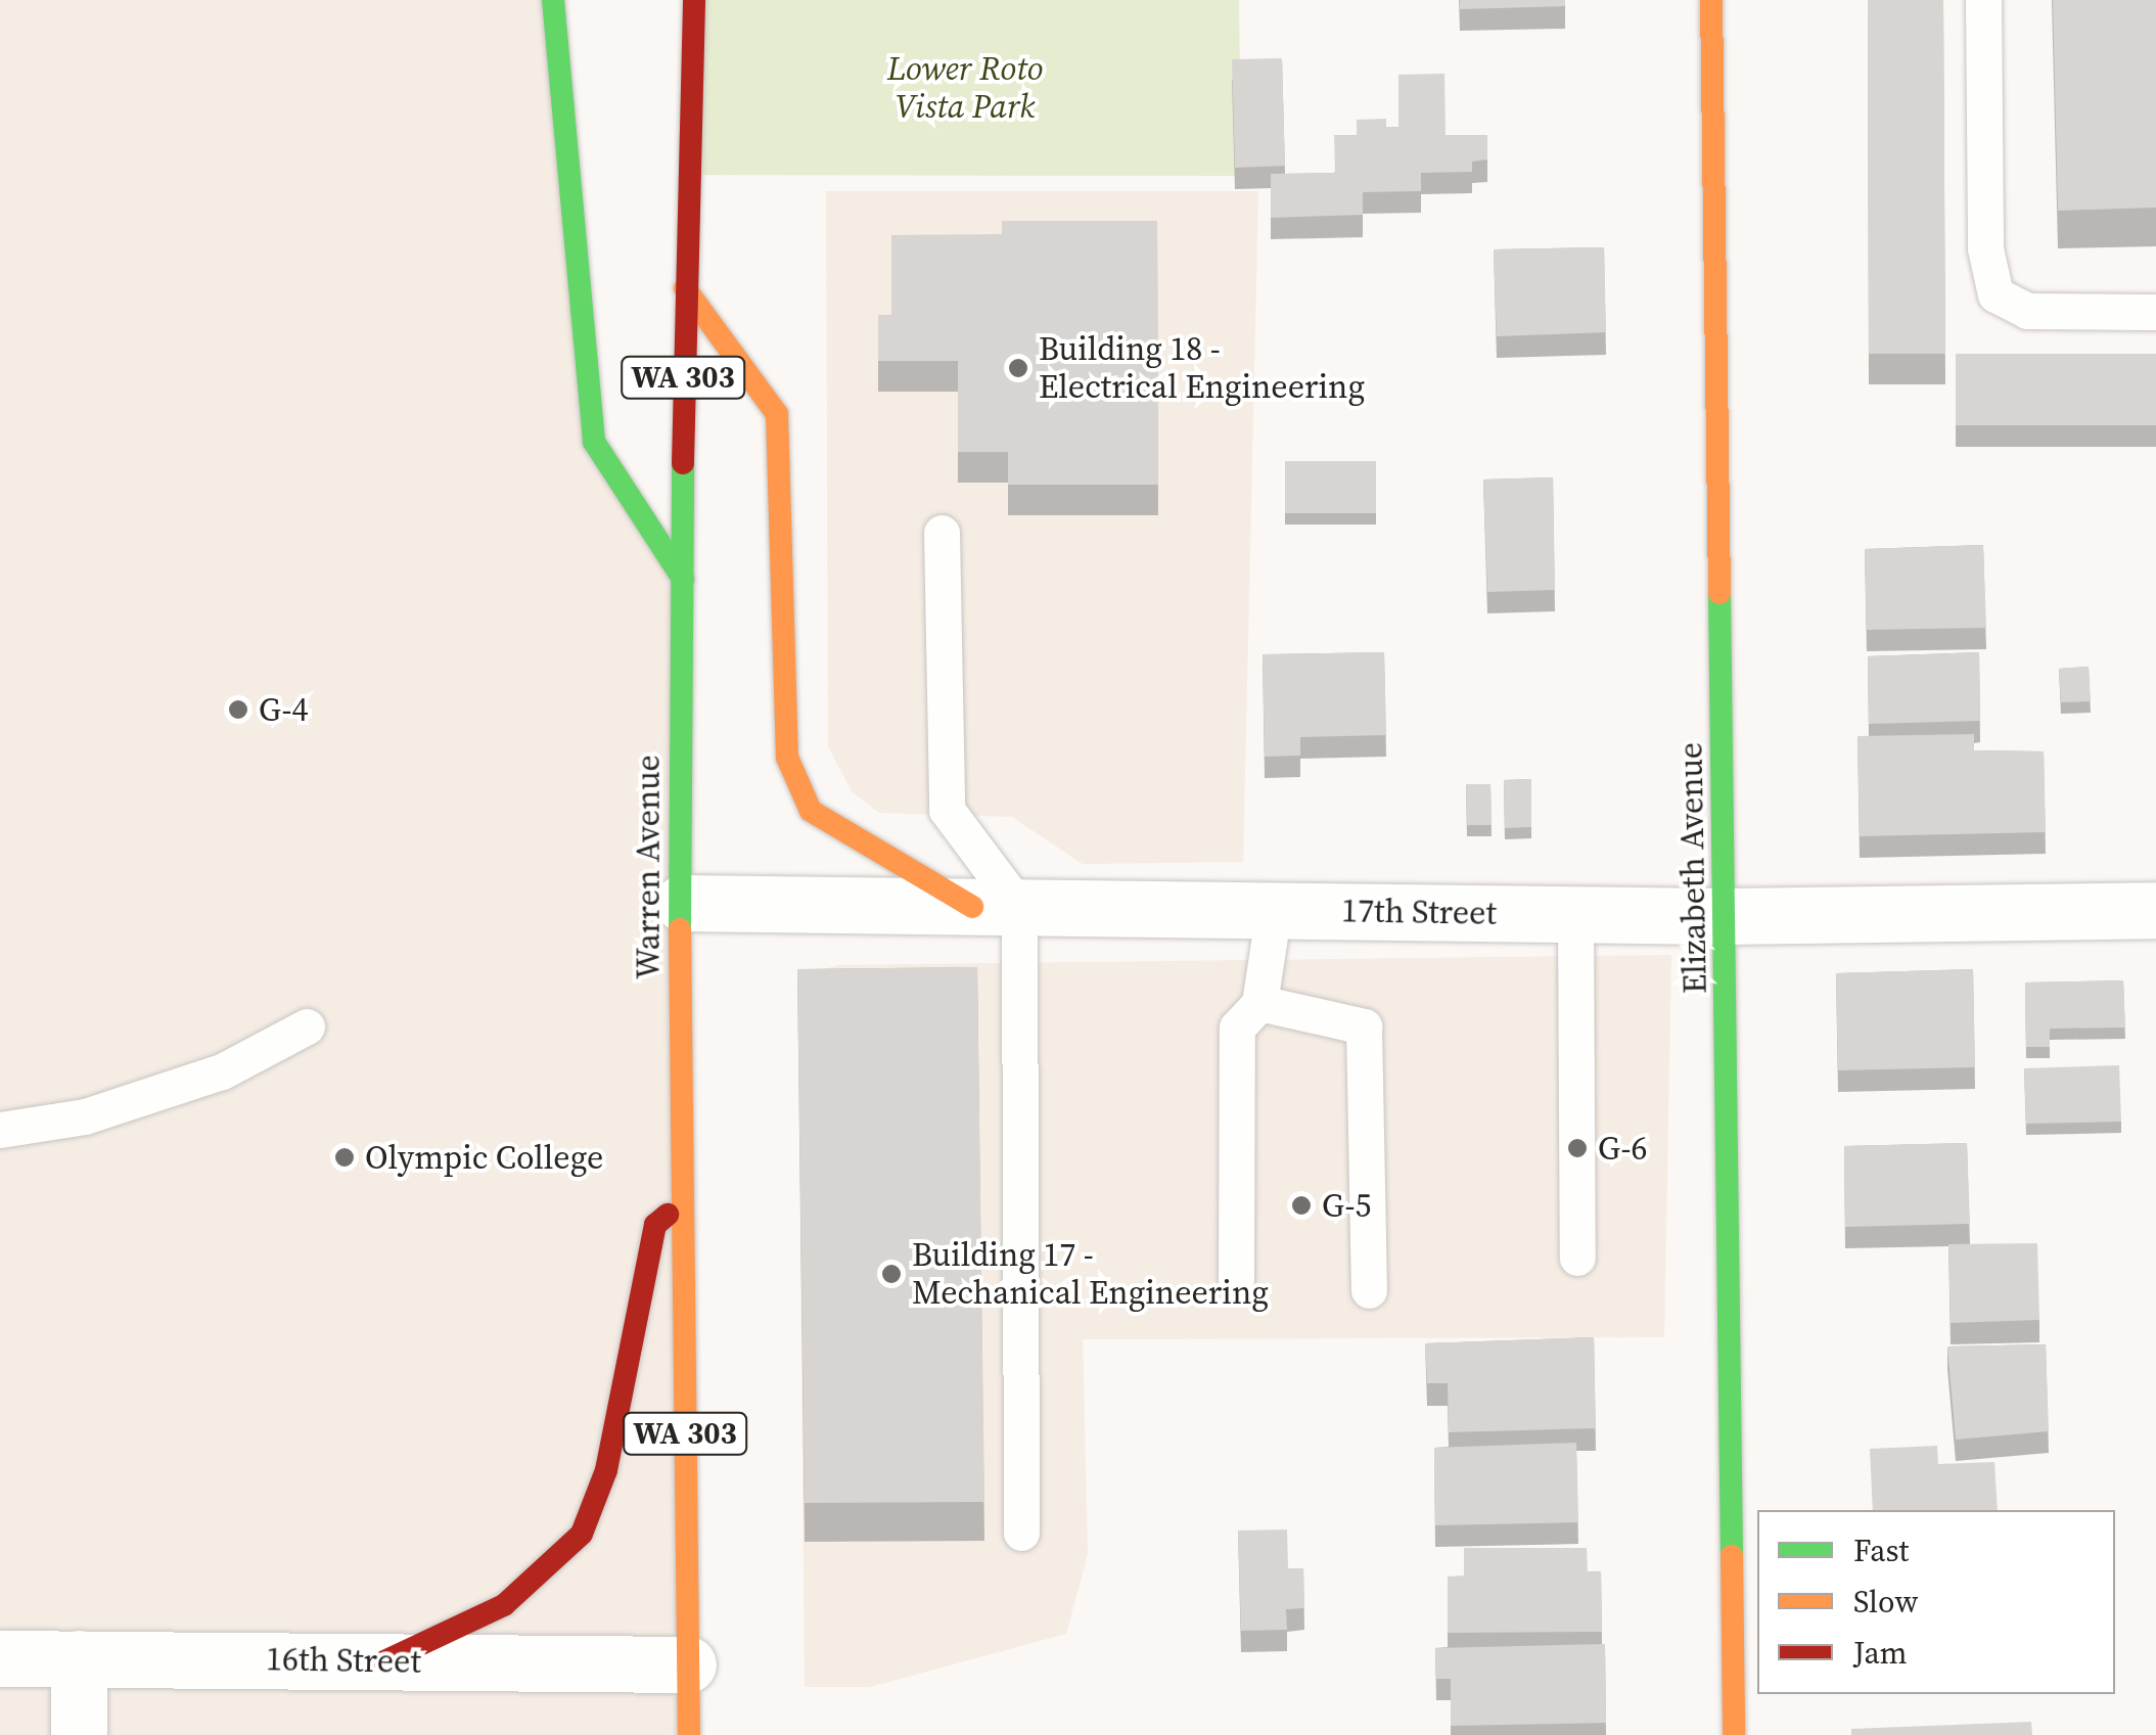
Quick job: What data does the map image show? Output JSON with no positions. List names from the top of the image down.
{
  "streets": {
    "main road": ["WA 303", "Warren Avenue", "Elizabeth Avenue"],
    "street": ["17th Street", "16th Street"]
  },
  "crossings": [
    ["Warren Avenue", "17th Street"],
    ["Warren Avenue", "16th Street"],
    ["Elizabeth Avenue", "17th Street"]
  ],
  "parks": ["Lower Roto Vista Park"],
  "places": [
    "Building 18 - Electrical Engineering",
    "G-4",
    "G-6",
    "Olympic College",
    "G-5",
    "Building 17 - Mechanical Engineering"
  ],
  "legend": ["Fast", "Slow", "Jam"]
}
